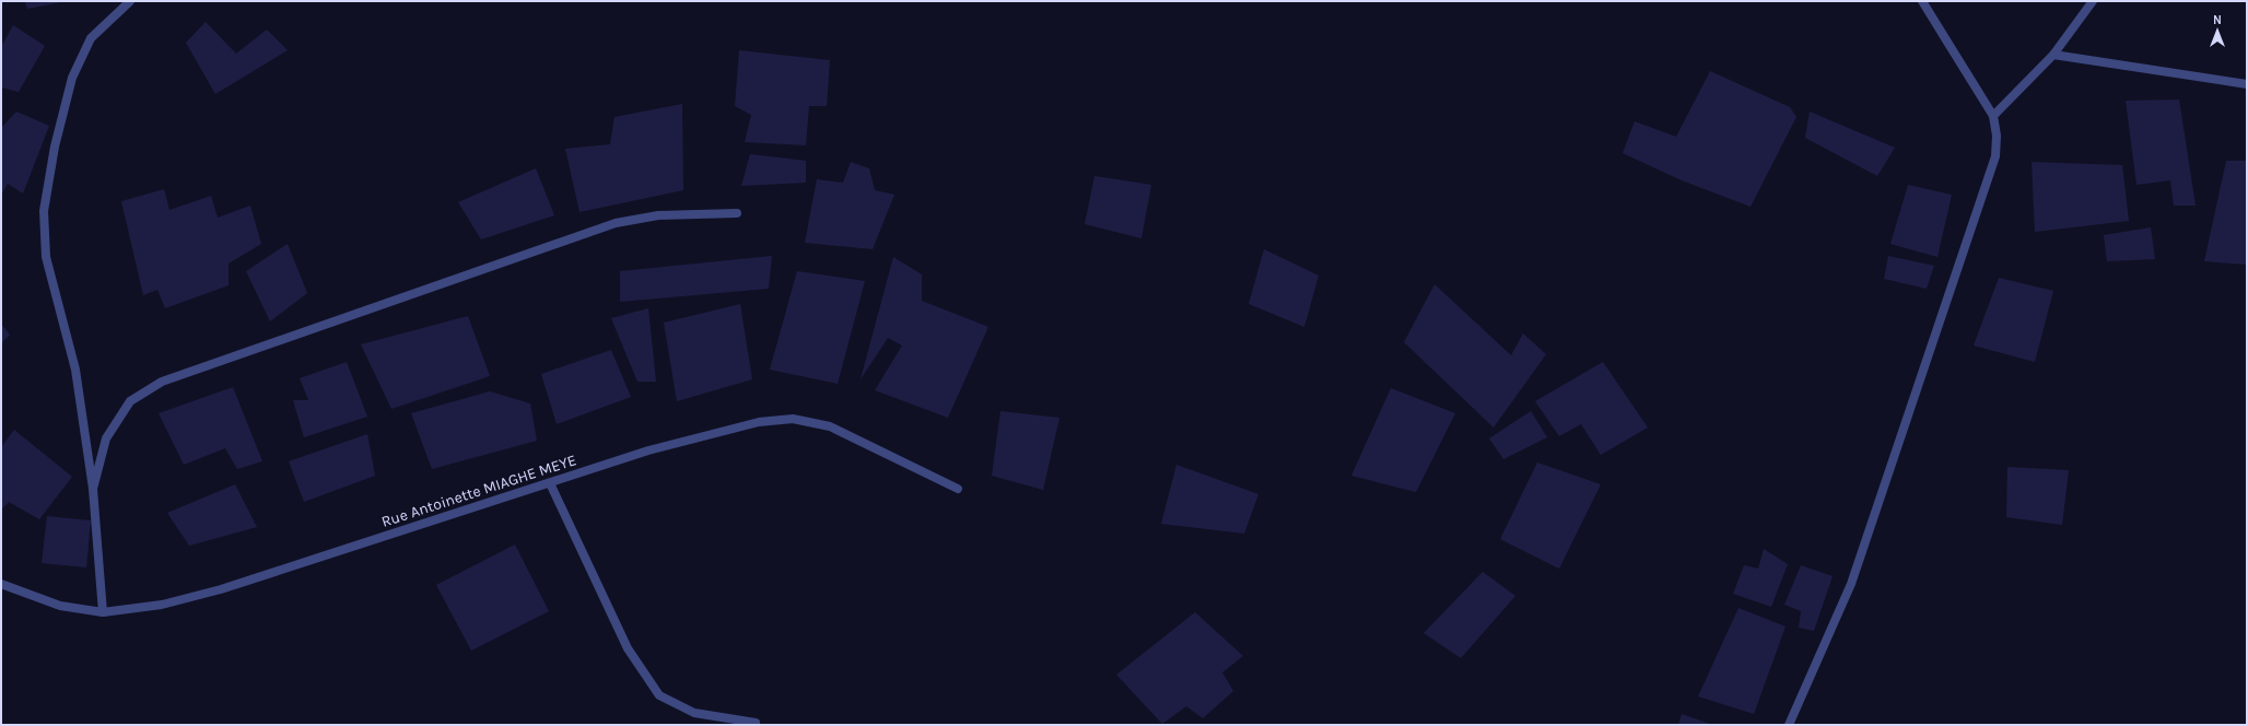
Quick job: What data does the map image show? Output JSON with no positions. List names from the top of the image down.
{
  "streets": {
    "street": ["Rue Antoinette MIAGHE MEYE"]
  },
  "north": "top"
}
